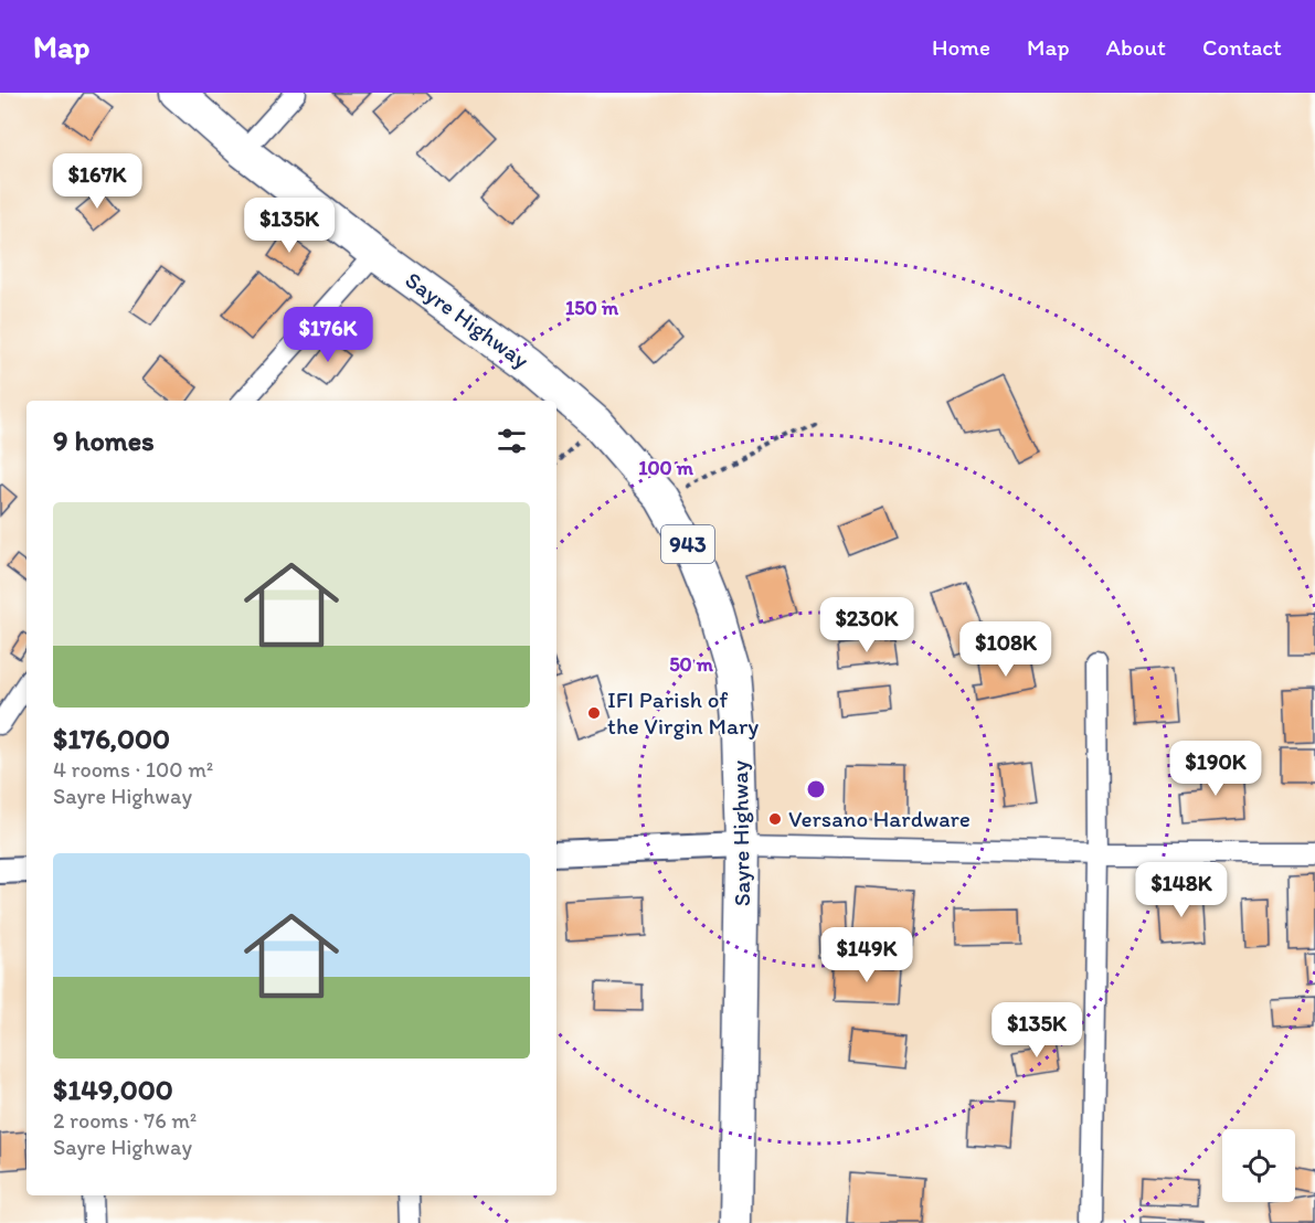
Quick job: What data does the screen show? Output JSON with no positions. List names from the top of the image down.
{
  "streets": {
    "highway": ["Sayre Highway", "943"]
  },
  "places": ["IFI Parish of the Virgin Mary", "Versano Hardware"],
  "page": {
    "header": "Map",
    "nav": [
      "Home",
      "Map",
      "About",
      "Contact"
    ],
    "price": [
      "$167K",
      "$135K",
      "$176K",
      "$230K",
      "$108K",
      "$190K",
      "$148K",
      "$149K",
      "$135K"
    ],
    "heading": "9 homes",
    "list": [
      {
        "name": "$176,000",
        "note": "4 rooms · 100 m² · Sayre Highway"
      },
      {
        "name": "$149,000",
        "note": "2 rooms · 76 m² · Sayre Highway"
      }
    ]
  },
  "rings": ["150 m", "100 m", "50 m"]
}
